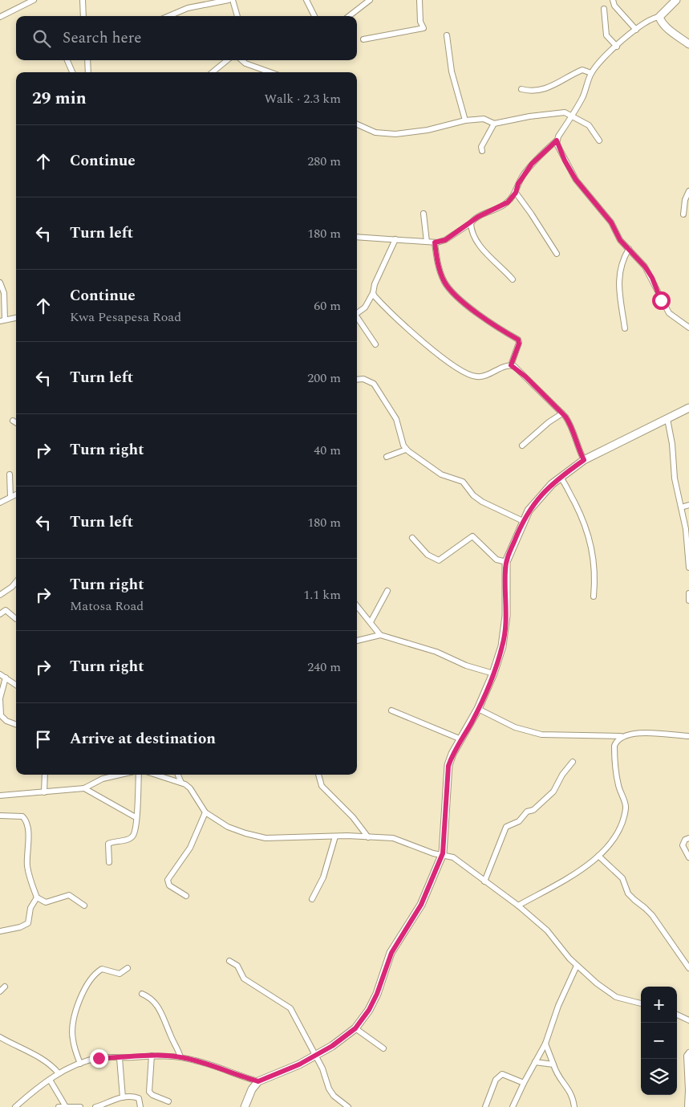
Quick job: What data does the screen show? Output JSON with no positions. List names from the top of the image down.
{
  "page": {
    "search": "Search here",
    "heading": ["29 min", "Walk · 2.3 km"],
    "list": [
      ["Continue", "280 m"],
      ["Turn left", "180 m"],
      ["Continue", "Kwa Pesapesa Road", "60 m"],
      ["Turn left", "200 m"],
      ["Turn right", "40 m"],
      ["Turn left", "180 m"],
      ["Turn right", "Matosa Road", "1.1 km"],
      ["Turn right", "240 m"],
      "Arrive at destination"
    ],
    "map_buttons": ["+", "−"]
  }
}
